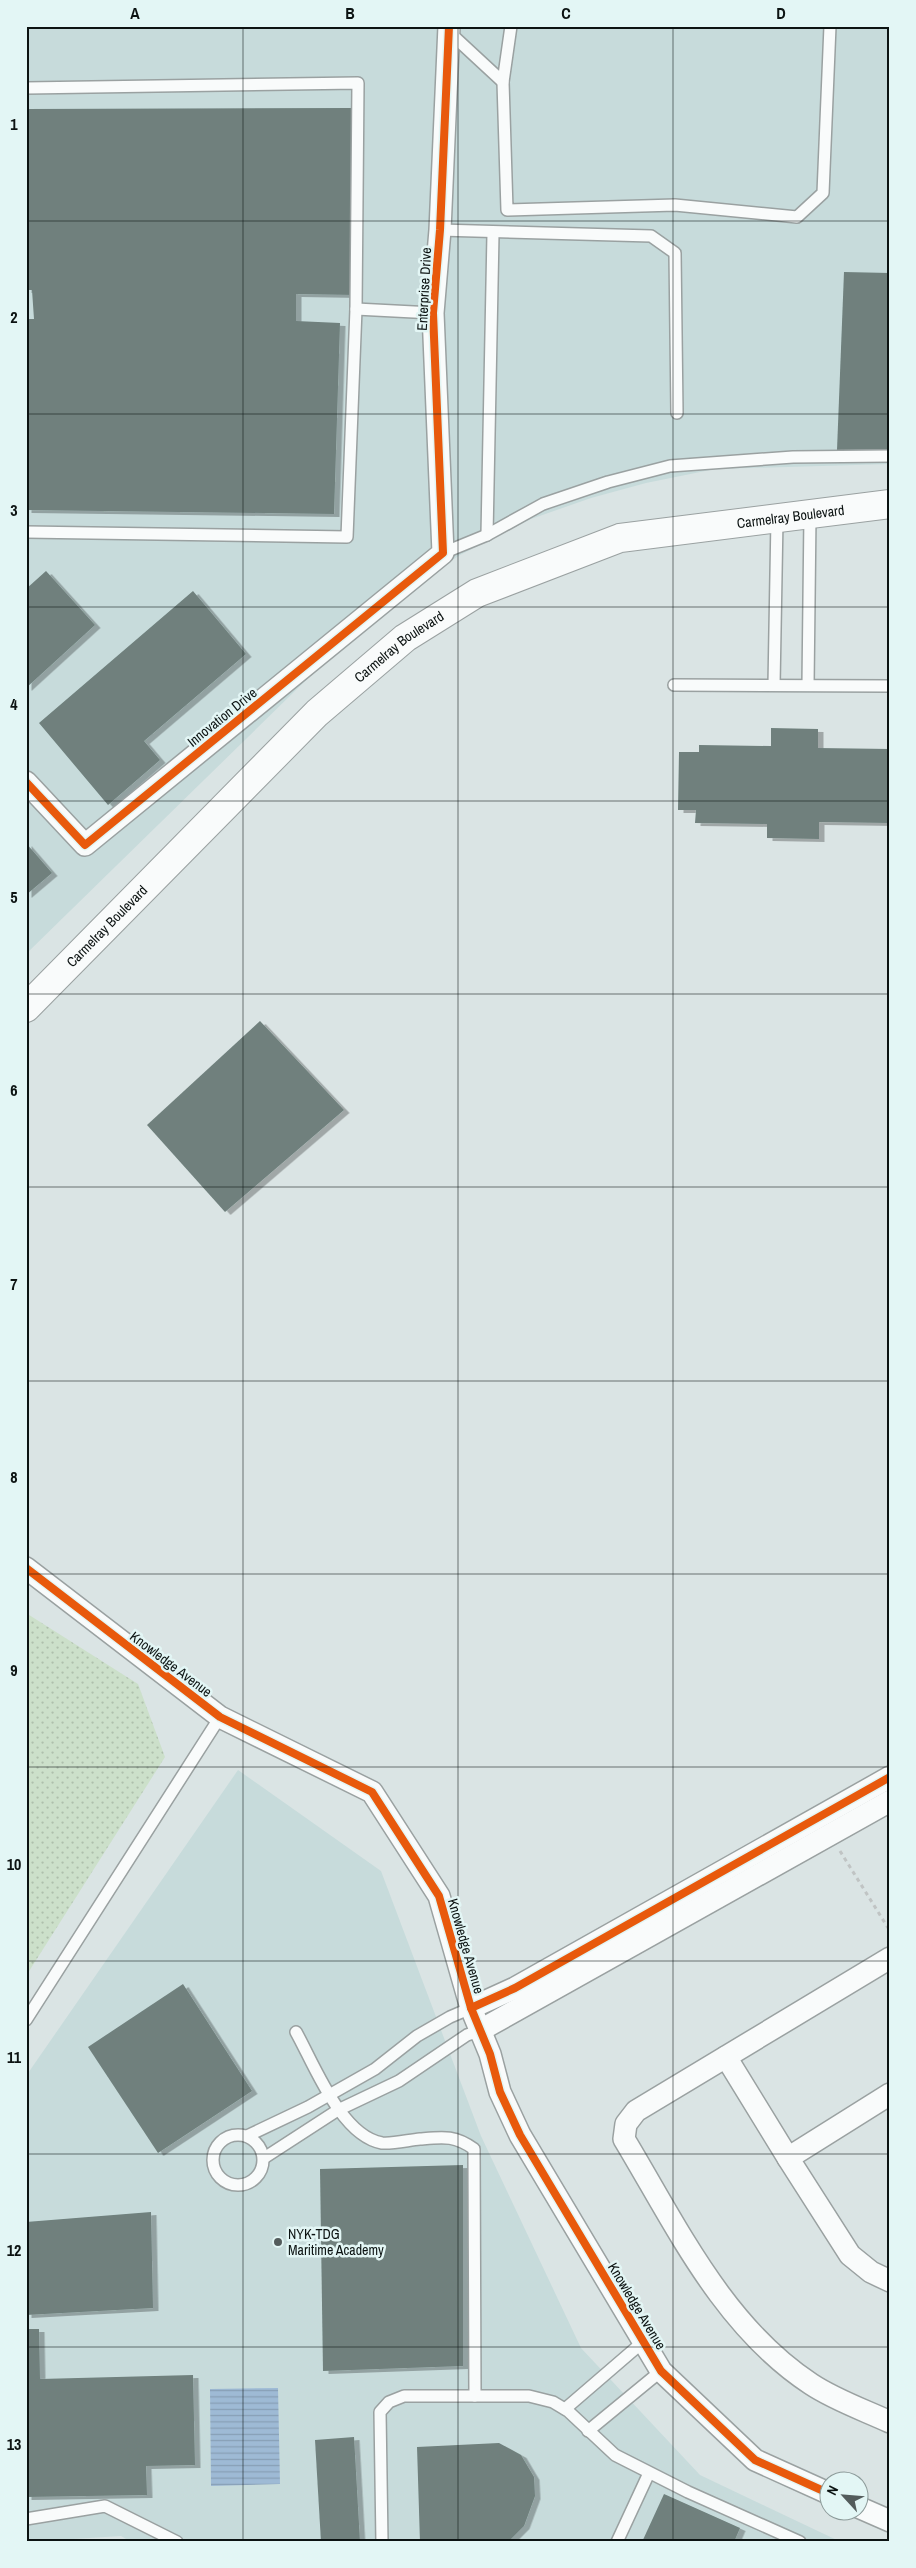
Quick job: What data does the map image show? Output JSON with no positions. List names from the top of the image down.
{
  "streets": {
    "street": [
      "Enterprise Drive",
      "Carmelray Boulevard",
      "Innovation Drive",
      "Knowledge Avenue"
    ]
  },
  "crossings": [
    ["Enterprise Drive", "Innovation Drive"]
  ],
  "places": ["NYK-TDG Maritime Academy"],
  "north": "top left",
  "grid": {
    "columns": [
      "A",
      "B",
      "C",
      "D"
    ],
    "rows": [
      "1",
      "2",
      "3",
      "4",
      "5",
      "6",
      "7",
      "8",
      "9",
      "10",
      "11",
      "12",
      "13"
    ]
  }
}
